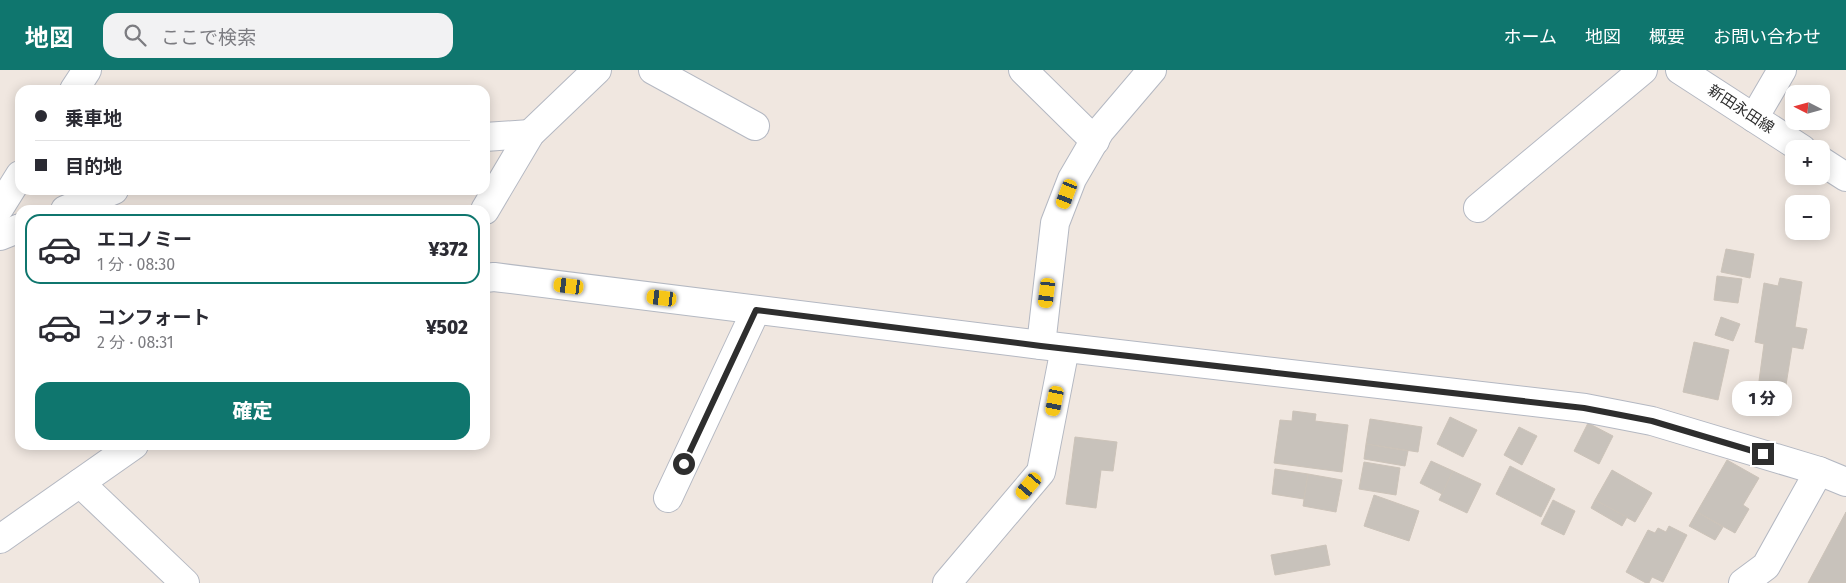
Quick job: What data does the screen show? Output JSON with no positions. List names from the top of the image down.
{
  "streets": {
    "street": ["新田永田線"]
  },
  "north": "left",
  "page": {
    "header": "地図",
    "search": "ここで検索",
    "nav": [
      "ホーム",
      "地図",
      "概要",
      "お問い合わせ"
    ],
    "map_buttons": ["+", "−"],
    "banner": ["乗車地", "目的地"],
    "list": [
      {
        "name": "エコノミー",
        "note": "1 分 · 08:30",
        "value": "¥372"
      },
      {
        "name": "コンフォート",
        "note": "2 分 · 08:31",
        "value": "¥502"
      }
    ],
    "buttons": "確定",
    "bubble": "1 分"
  }
}
